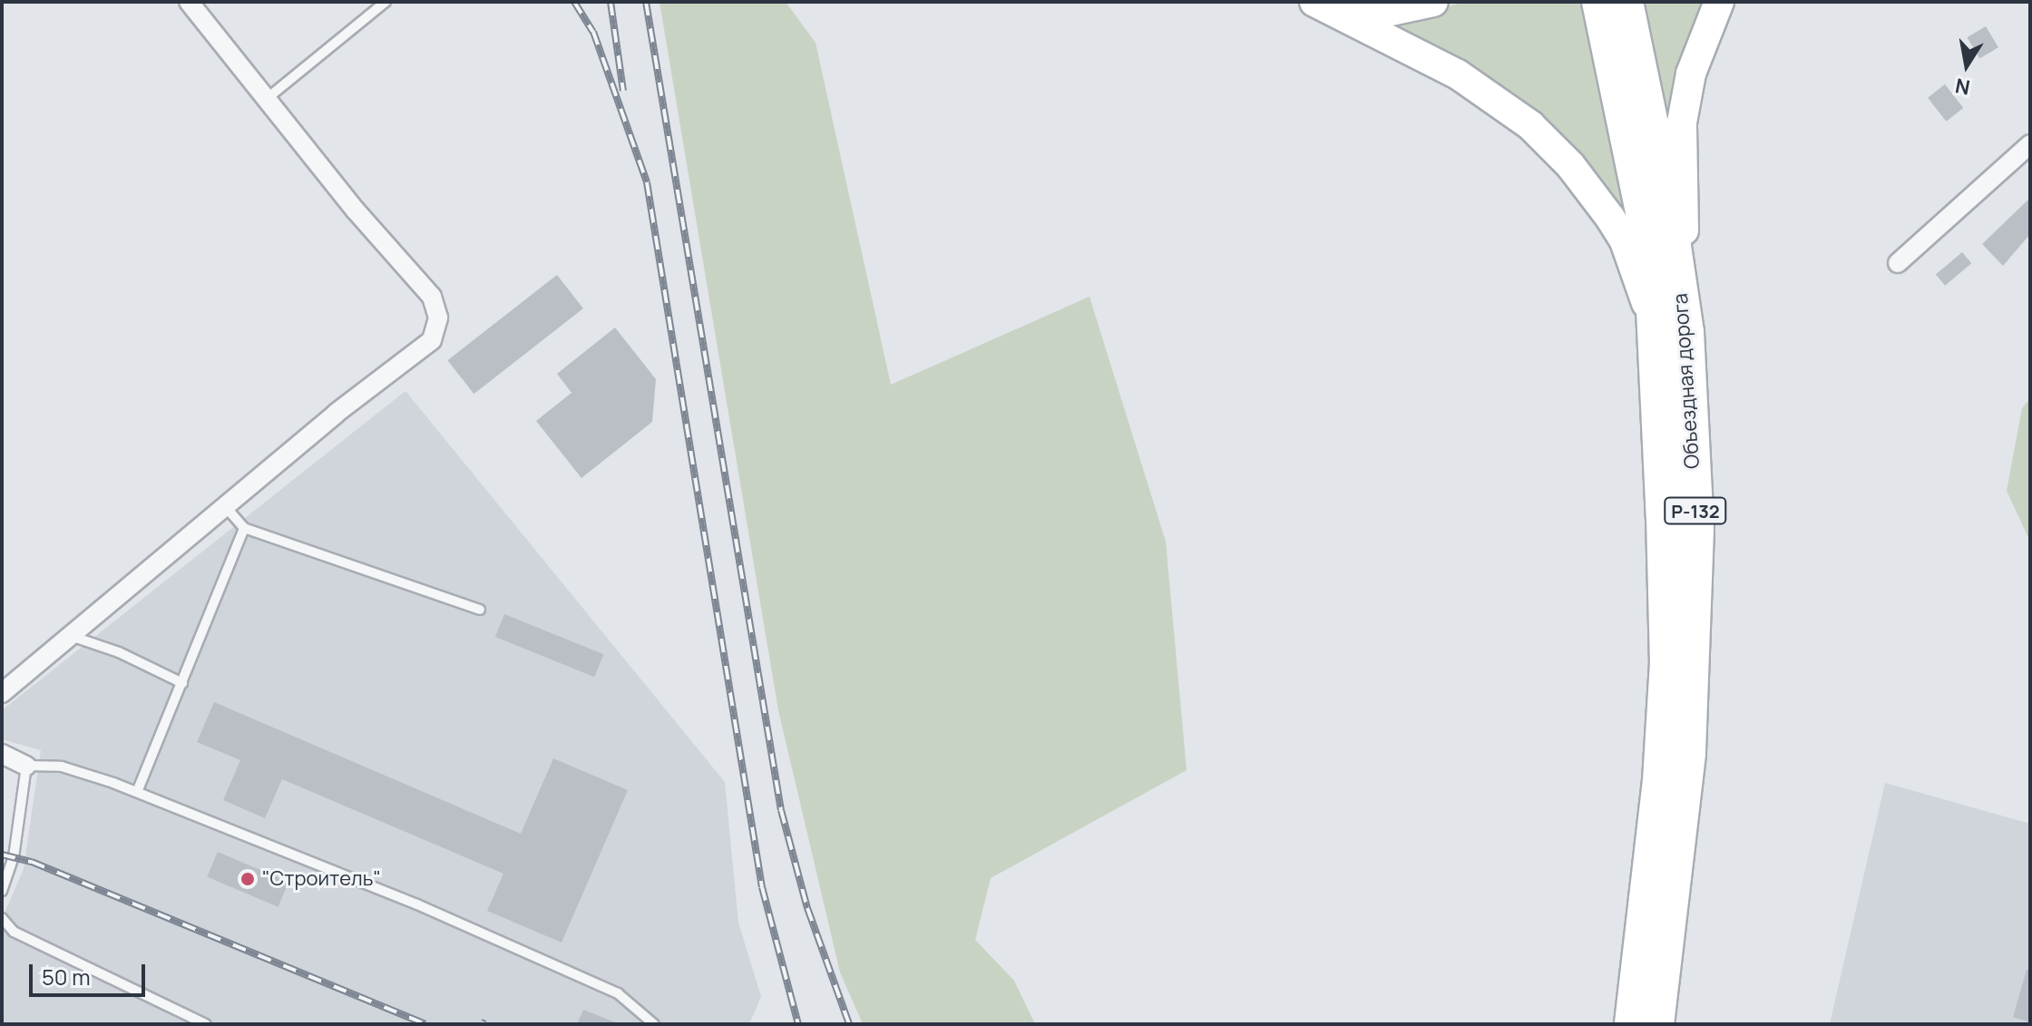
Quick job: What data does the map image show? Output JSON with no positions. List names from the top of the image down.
{
  "streets": {
    "highway": ["Объездная дорога", "Р-132"]
  },
  "places": ["\"Строитель\""],
  "scale_bar": "50 m",
  "north": "bottom"
}
